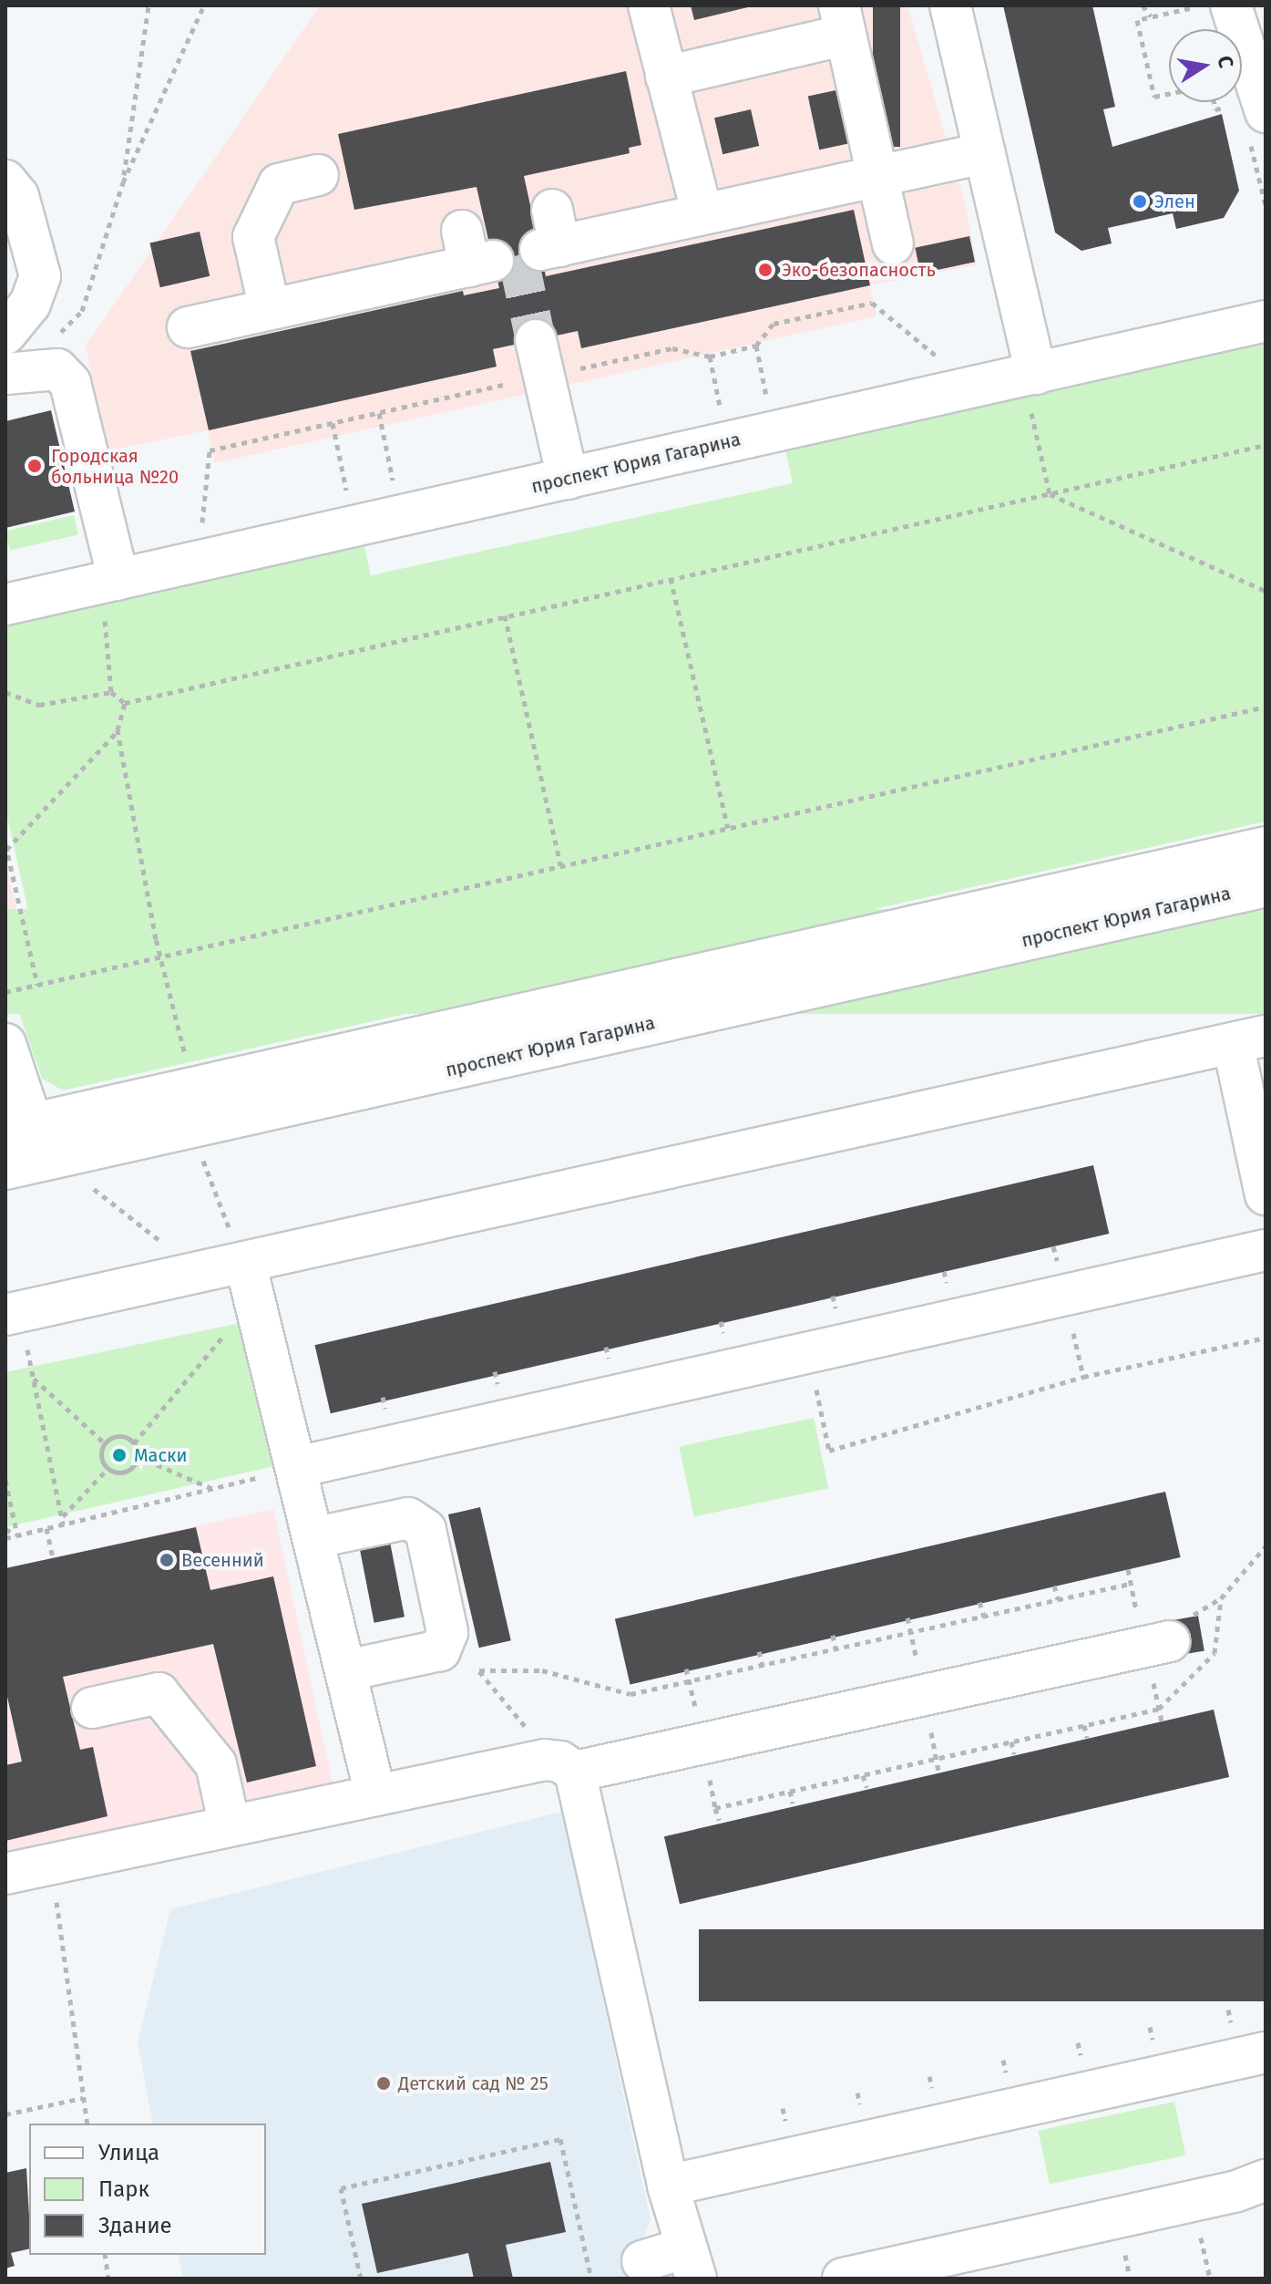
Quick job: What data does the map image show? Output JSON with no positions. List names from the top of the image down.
{
  "streets": {
    "street": ["проспект Юрия Гагарина"]
  },
  "places": [
    "Элен",
    "Эко-безопасность",
    "Городская больница №20",
    "Маски",
    "Весенний",
    "Детский сад № 25"
  ],
  "legend": ["Улица", "Парк", "Здание"],
  "north": "right"
}
